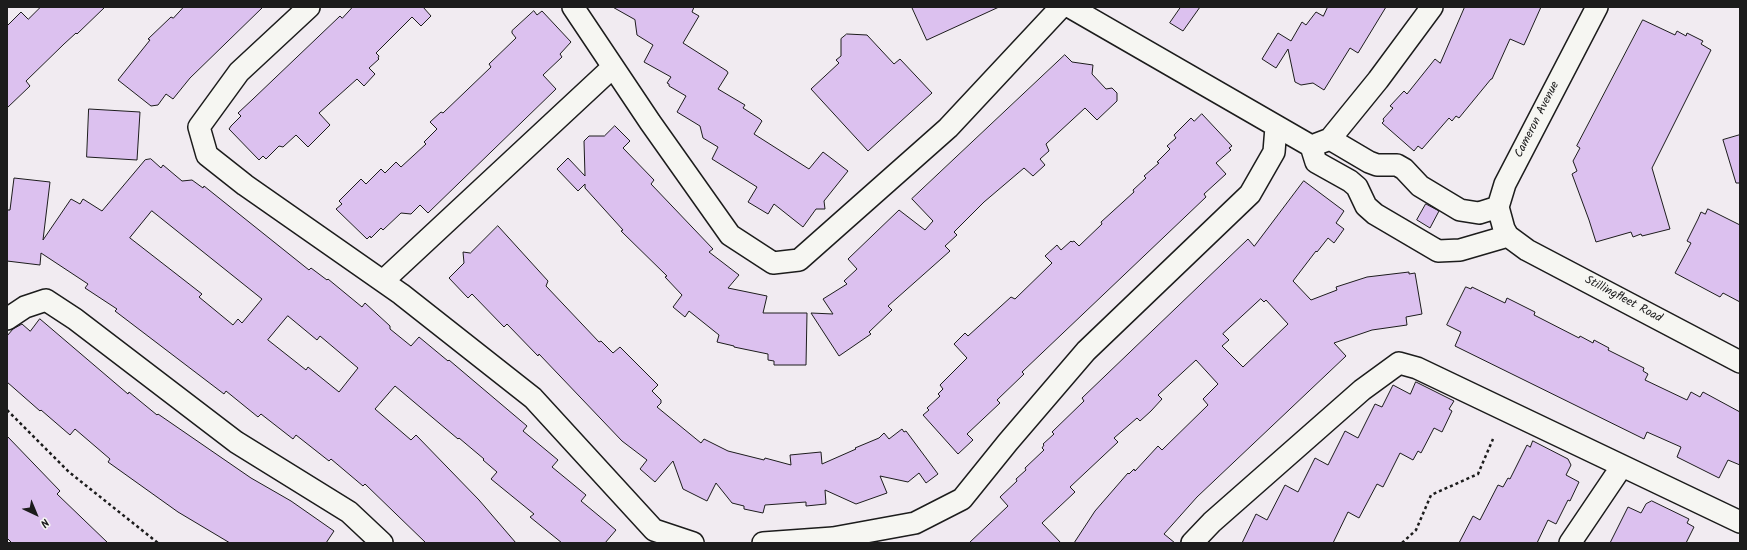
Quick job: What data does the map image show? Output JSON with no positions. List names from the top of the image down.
{
  "streets": {
    "street": ["Cameron Avenue", "Stillingfleet Road"]
  },
  "north": "bottom right"
}
